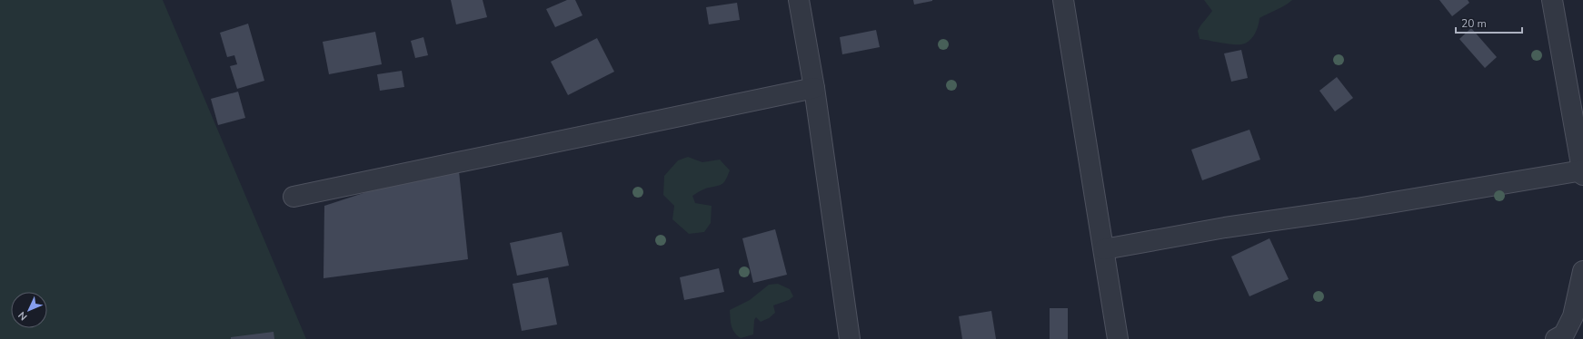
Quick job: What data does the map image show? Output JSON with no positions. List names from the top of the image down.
{
  "scale_bar": "20 m",
  "north": "bottom left"
}
